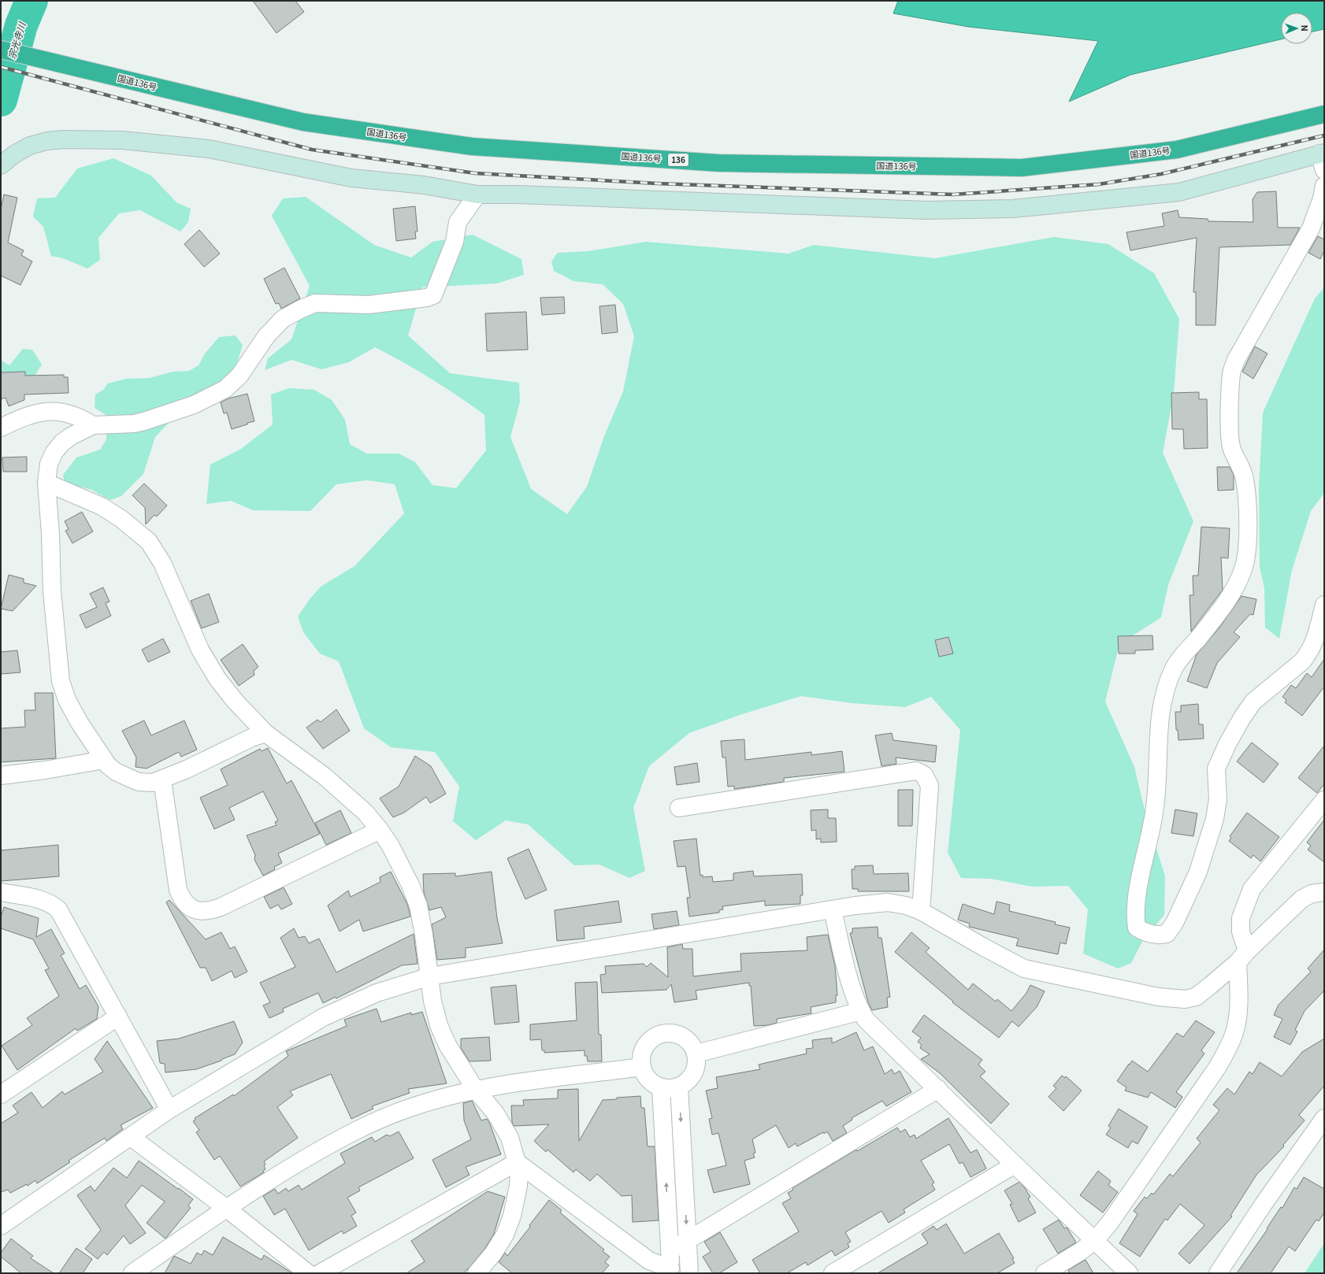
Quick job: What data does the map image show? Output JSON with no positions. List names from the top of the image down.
{
  "streets": {
    "highway": ["国道136号", "136"]
  },
  "water": ["宗光寺川"],
  "north": "right"
}
